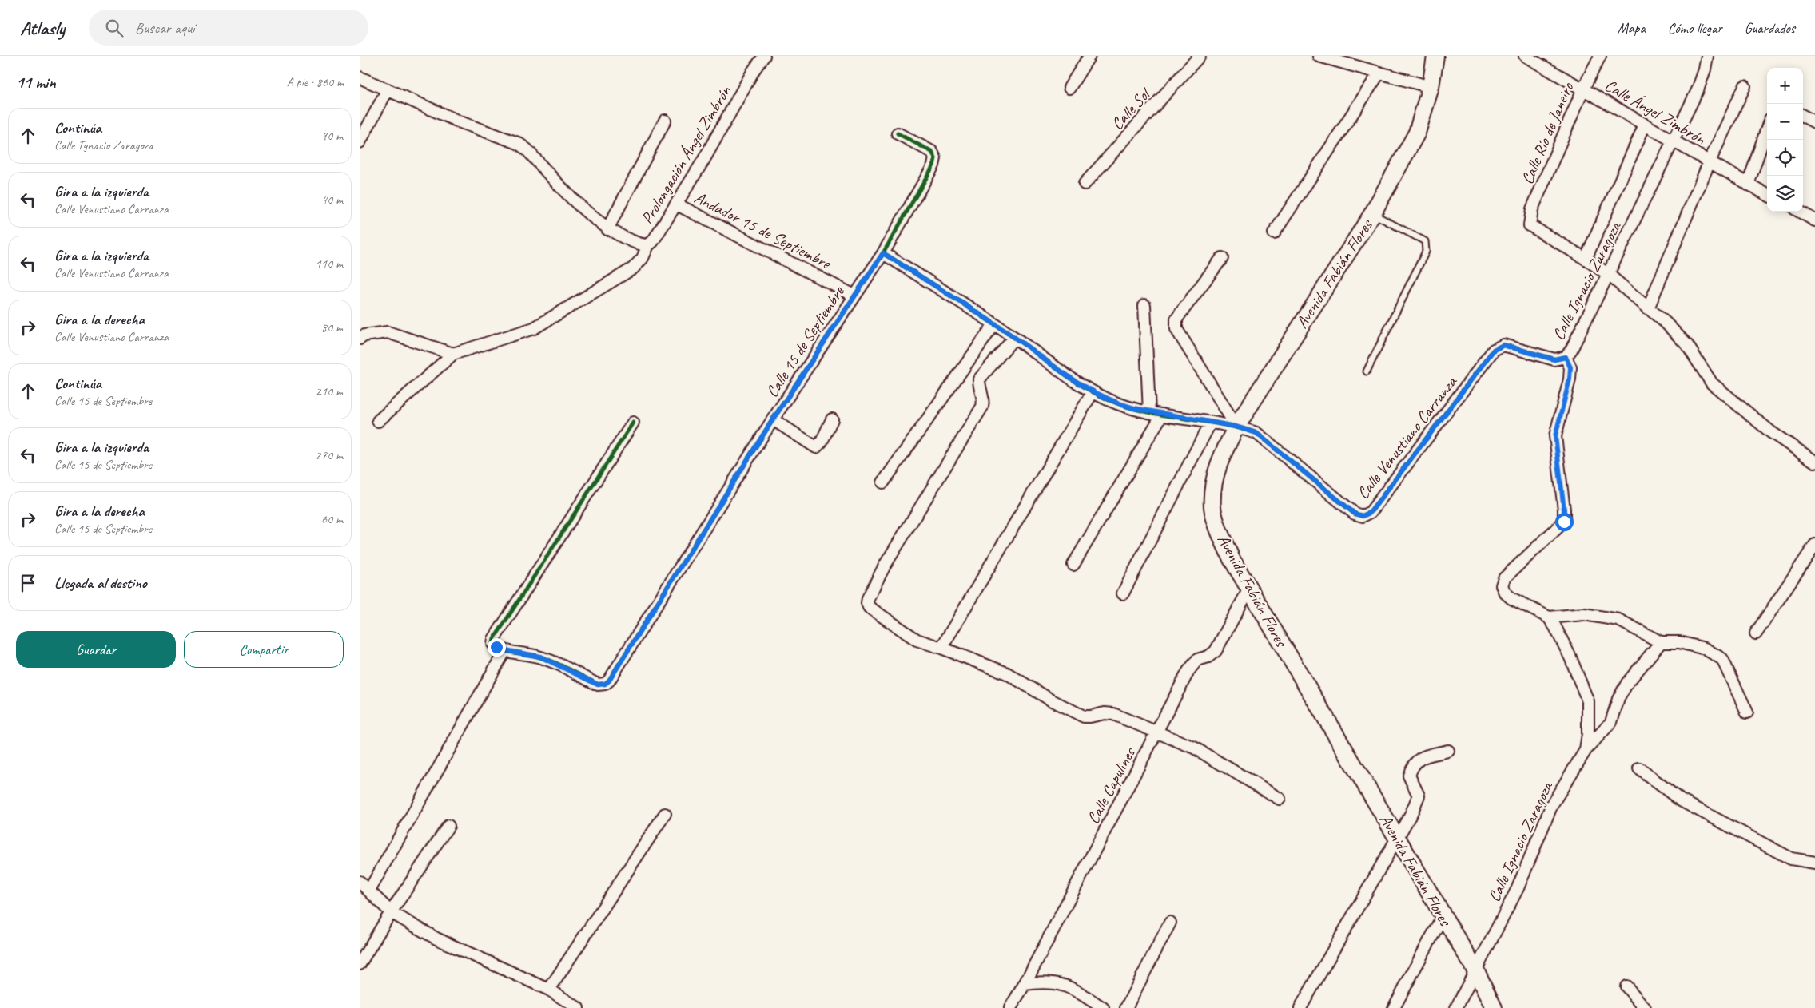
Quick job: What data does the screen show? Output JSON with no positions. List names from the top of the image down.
{
  "streets": {
    "main road": ["Avenida Fabián Flores"],
    "street": [
      "Calle Sol",
      "Calle Ángel Zimbrón",
      "Calle Río de Janeiro",
      "Prolongación Ángel Zimbrón",
      "Andador 15 de Septiembre",
      "Calle Ignacio Zaragoza",
      "Calle 15 de Septiembre",
      "Calle Venustiano Carranza",
      "Calle Capulines"
    ]
  },
  "crossings": [
    ["Calle Ángel Zimbrón", "Calle Río de Janeiro"],
    ["Calle Ángel Zimbrón", "Calle Ignacio Zaragoza"],
    ["Prolongación Ángel Zimbrón", "Andador 15 de Septiembre"],
    ["Andador 15 de Septiembre", "Calle 15 de Septiembre"],
    ["Avenida Fabián Flores", "Calle Ignacio Zaragoza"],
    ["Avenida Fabián Flores", "Calle Venustiano Carranza"],
    ["Avenida Fabián Flores", "Calle Capulines"],
    ["Calle Ignacio Zaragoza", "Calle Venustiano Carranza"]
  ],
  "page": {
    "header": "Atlasly",
    "search": "Buscar aquí",
    "nav": ["Mapa", "Cómo llegar", "Guardados"],
    "heading": ["11 min", "A pie · 860 m"],
    "map_buttons": ["+", "−"],
    "list": [
      ["Continúa", "Calle Ignacio Zaragoza", "90 m"],
      ["Gira a la izquierda", "Calle Venustiano Carranza", "40 m"],
      ["Gira a la izquierda", "Calle Venustiano Carranza", "110 m"],
      ["Gira a la derecha", "Calle Venustiano Carranza", "80 m"],
      ["Continúa", "Calle 15 de Septiembre", "210 m"],
      ["Gira a la izquierda", "Calle 15 de Septiembre", "270 m"],
      ["Gira a la derecha", "Calle 15 de Septiembre", "60 m"],
      "Llegada al destino"
    ],
    "buttons": ["Guardar", "Compartir"]
  }
}
